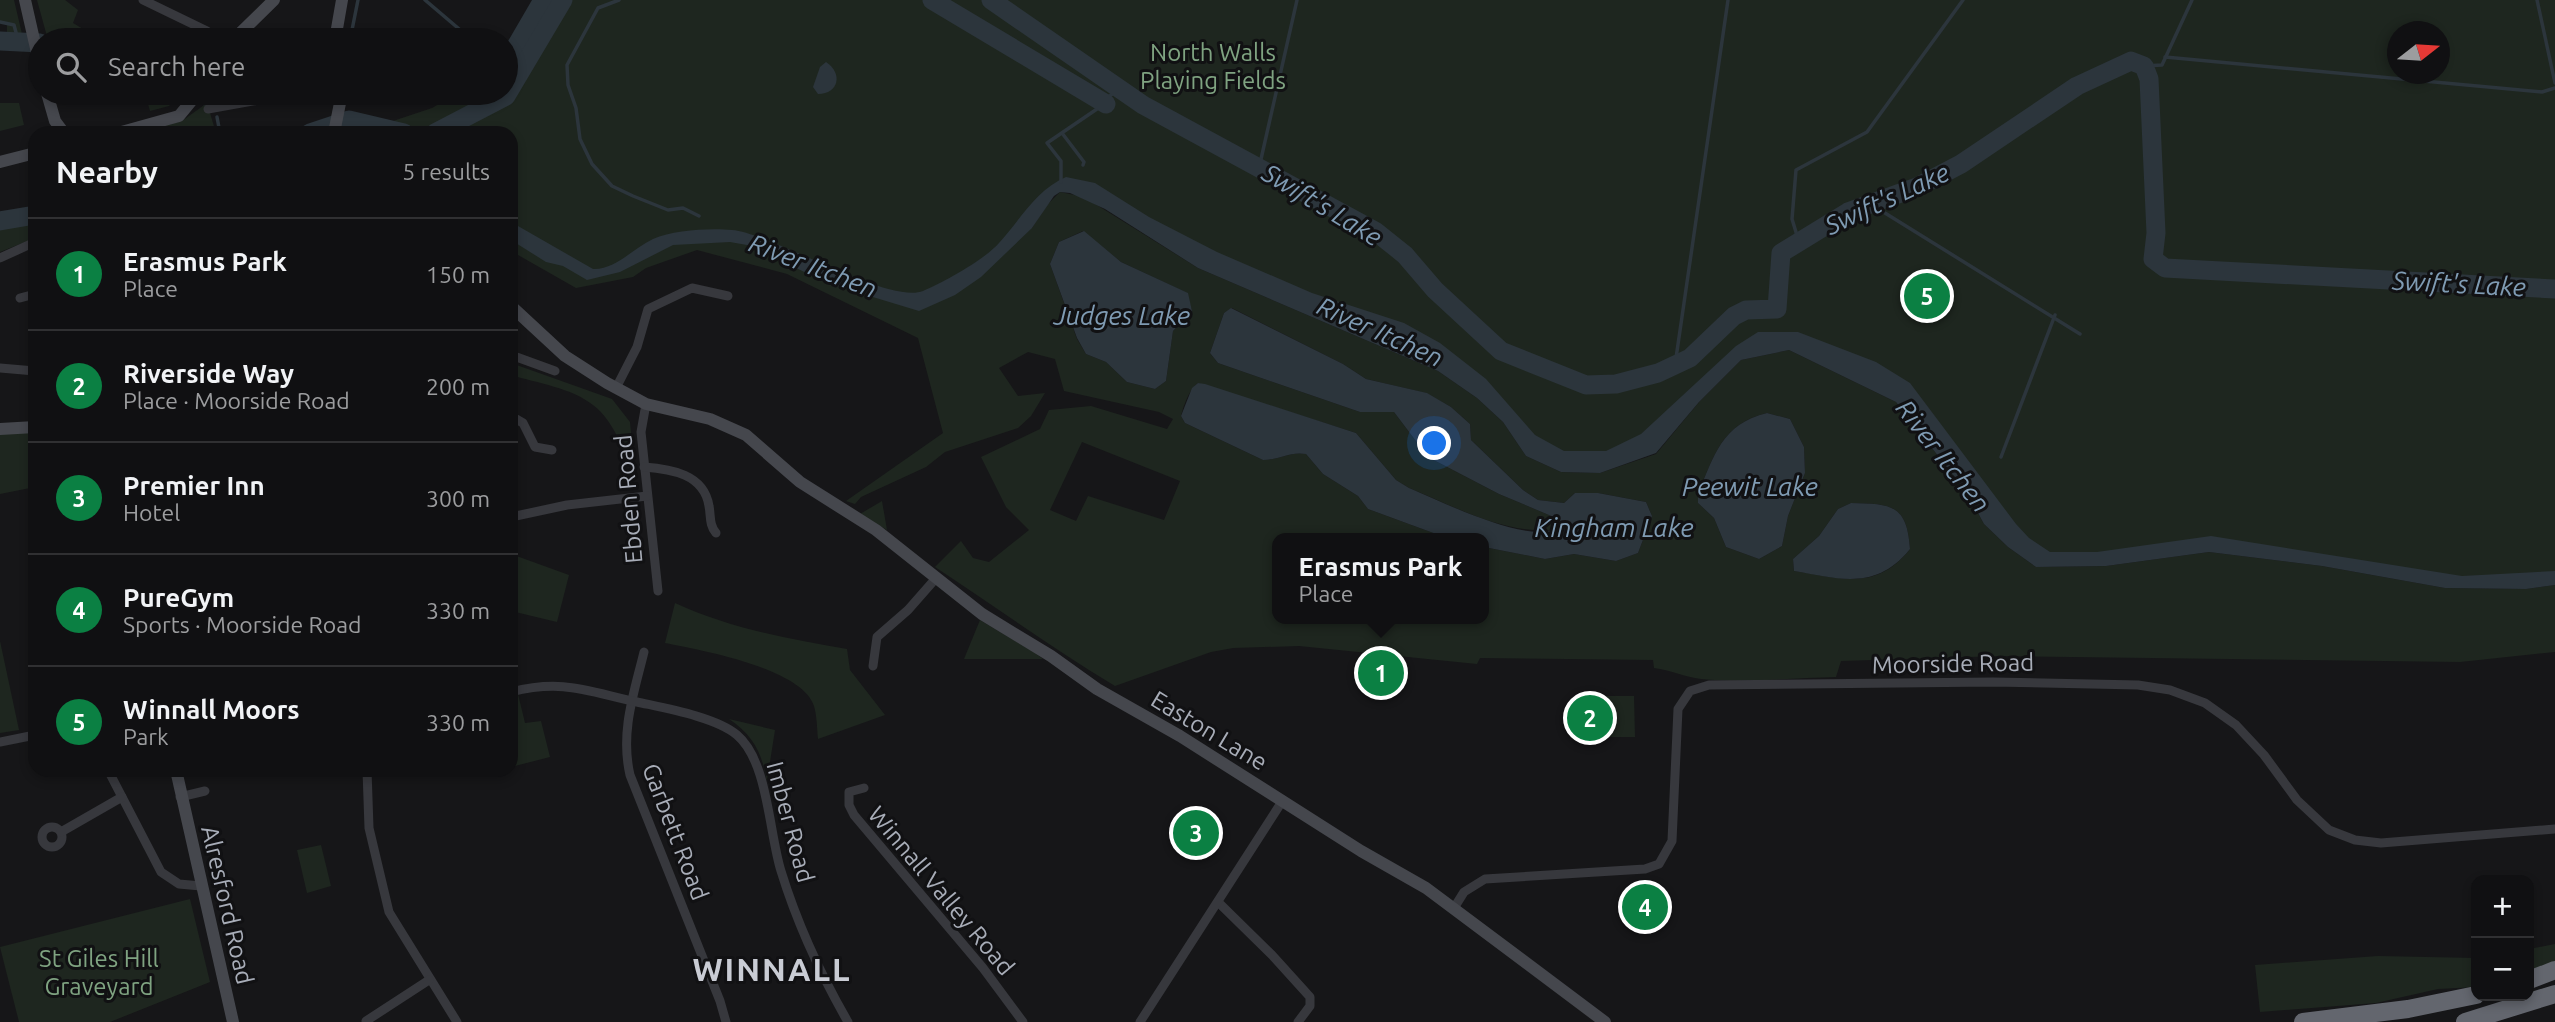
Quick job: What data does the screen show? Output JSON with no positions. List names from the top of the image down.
{
  "streets": {
    "street": [
      "Ebden Road",
      "Moorside Road",
      "Easton Lane",
      "Imber Road",
      "Garbett Road",
      "Winnall Valley Road",
      "Alresford Road"
    ]
  },
  "crossings": [
    ["Ebden Road", "Easton Lane"],
    ["Moorside Road", "Easton Lane"],
    ["Imber Road", "Garbett Road"]
  ],
  "districts": ["WINNALL"],
  "water": [
    "Swift's Lake",
    "River Itchen",
    "Judges Lake",
    "Peewit Lake",
    "Kingham Lake"
  ],
  "parks": ["North Walls Playing Fields", "St Giles Hill Graveyard"],
  "north": "right",
  "page": {
    "search": "Search here",
    "heading": ["Nearby", "5 results"],
    "list": [
      {
        "mark": "1",
        "name": "Erasmus Park",
        "note": "Place",
        "value": "150 m"
      },
      {
        "mark": "2",
        "name": "Riverside Way",
        "note": "Place · Moorside Road",
        "value": "200 m"
      },
      {
        "mark": "3",
        "name": "Premier Inn",
        "note": "Hotel",
        "value": "300 m"
      },
      {
        "mark": "4",
        "name": "PureGym",
        "note": "Sports · Moorside Road",
        "value": "330 m"
      },
      {
        "mark": "5",
        "name": "Winnall Moors",
        "note": "Park",
        "value": "330 m"
      }
    ],
    "pins": [
      "5",
      "1",
      "2",
      "3",
      "4"
    ],
    "popup": ["Erasmus Park", "Place"],
    "map_buttons": ["+", "−"]
  }
}
